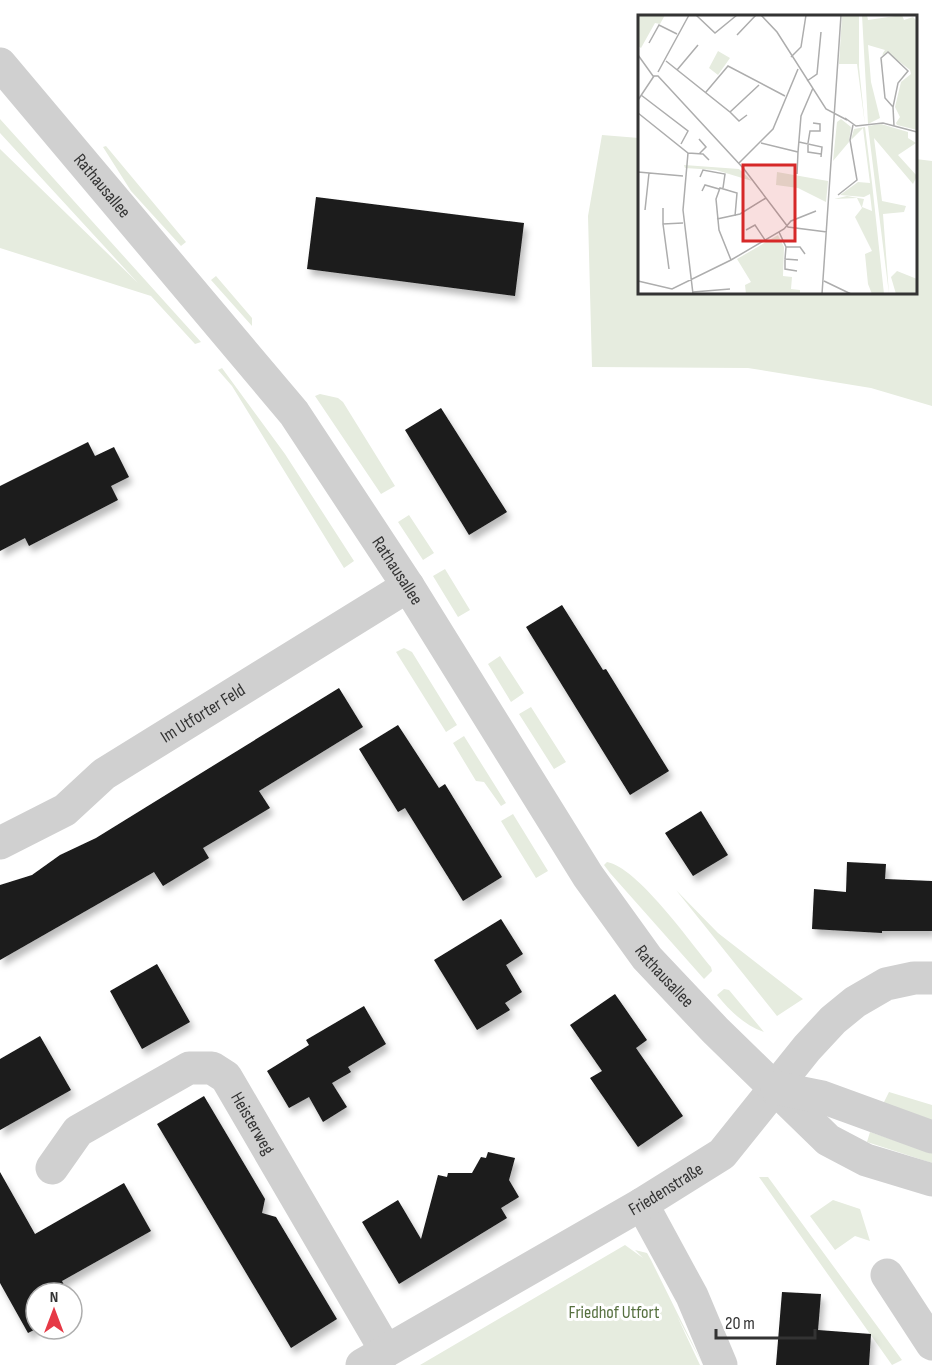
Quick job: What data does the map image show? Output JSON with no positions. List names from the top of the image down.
{
  "streets": {
    "street": [
      "Rathausallee",
      "Im Utforter Feld",
      "Heisterweg",
      "Friedenstraße"
    ]
  },
  "crossings": [
    ["Rathausallee", "Im Utforter Feld"],
    ["Rathausallee", "Friedenstraße"],
    ["Heisterweg", "Friedenstraße"]
  ],
  "parks": ["Friedhof Utfort"],
  "scale_bar": "20 m",
  "north": "top"
}
